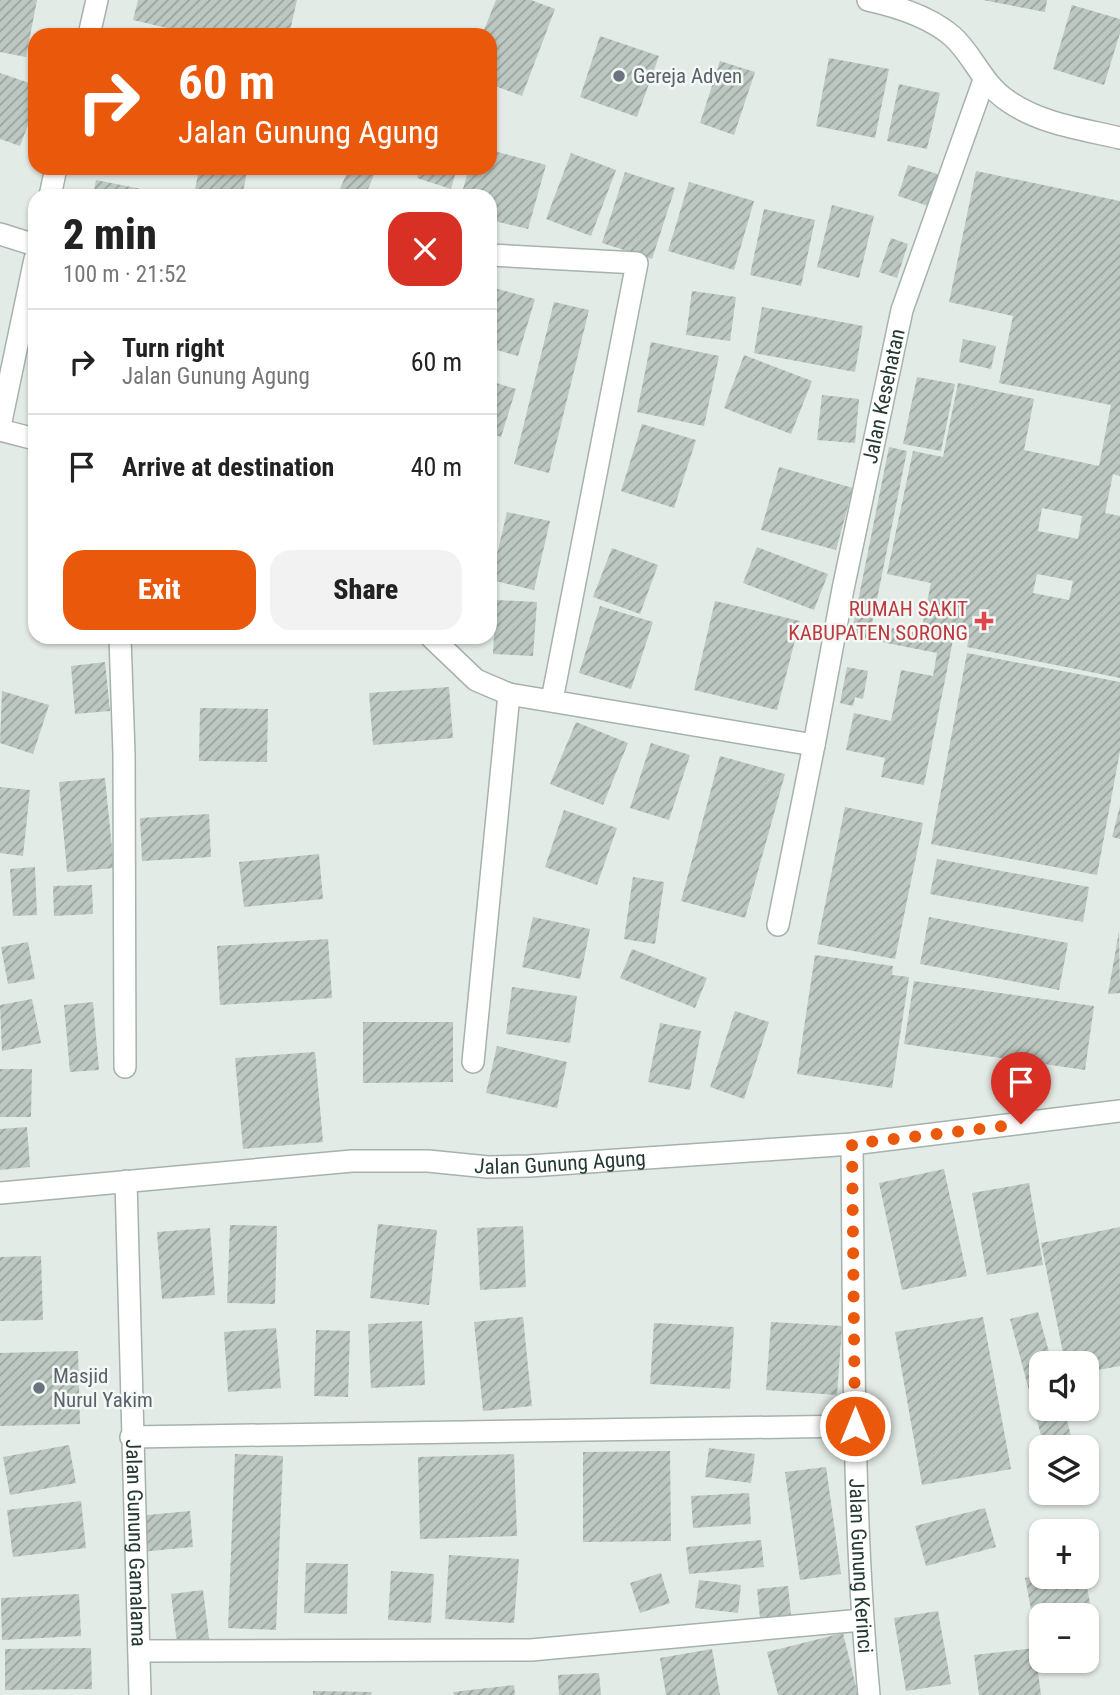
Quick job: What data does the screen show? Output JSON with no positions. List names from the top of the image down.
{
  "streets": {
    "street": [
      "Jalan Kesehatan",
      "Jalan Gunung Agung",
      "Jalan Gunung Gamalama",
      "Jalan Gunung Kerinci"
    ]
  },
  "crossings": [
    ["Jalan Gunung Agung", "Jalan Gunung Gamalama"],
    ["Jalan Gunung Agung", "Jalan Gunung Kerinci"]
  ],
  "places": {
    "other": ["Gereja Adven", "Masjid Nurul Yakim"],
    "health": ["RUMAH SAKIT KABUPATEN SORONG"]
  },
  "page": {
    "turn": ["60 m", "Jalan Gunung Agung"],
    "heading": ["2 min", "100 m · 21:52"],
    "list": [
      {
        "name": "Turn right",
        "note": "Jalan Gunung Agung",
        "value": "60 m"
      },
      {
        "name": "Arrive at destination",
        "value": "40 m"
      }
    ],
    "buttons": ["Exit", "Share"],
    "map_buttons": ["+", "−"]
  }
}
